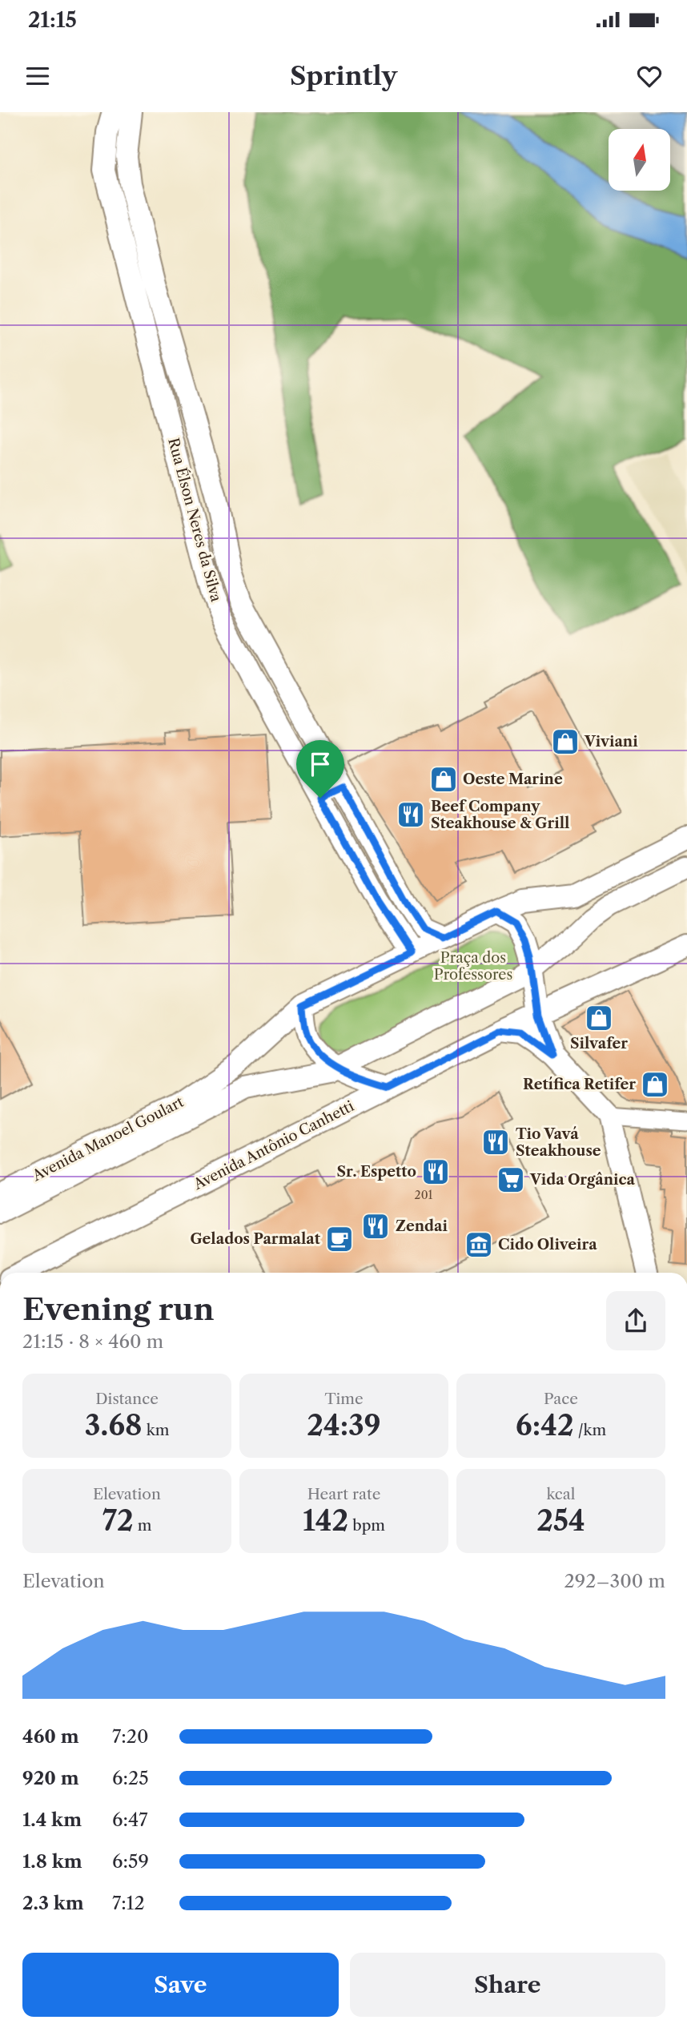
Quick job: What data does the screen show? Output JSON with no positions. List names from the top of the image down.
{
  "streets": {
    "street": ["Rua Élson Neres da Silva", "Avenida Manoel Goulart", "Avenida Antônio Canhetti"]
  },
  "crossings": [
    ["Rua Élson Neres da Silva", "Avenida Manoel Goulart"]
  ],
  "parks": ["Praça dos Professores"],
  "places": {
    "shop": [
      "Viviani",
      "Oeste Marine",
      "Silvafer",
      "Retífica Retifer"
    ],
    "restaurant": [
      "Beef Company Steakhouse & Grill",
      "Tio Vavá Steakhouse",
      "Sr. Espetto",
      "Zendai"
    ],
    "supermarket": ["Vida Orgânica"],
    "cafe": ["Gelados Parmalat"],
    "museum": ["Cido Oliveira"]
  },
  "house_numbers": ["201"],
  "north": "top",
  "page": {
    "status": "21:15",
    "header": "Sprintly",
    "heading": ["Evening run", "21:15 · 8 × 460 m"],
    "stats": [
      ["Distance", "3.68 km"],
      ["Time", "24:39"],
      ["Pace", "6:42 /km"],
      ["Elevation", "72 m"],
      ["Heart rate", "142 bpm"],
      ["kcal", "254"]
    ],
    "chart": ["Elevation", "292–300 m"],
    "list": [
      {
        "name": "460 m",
        "note": "7:20"
      },
      {
        "name": "920 m",
        "note": "6:25"
      },
      {
        "name": "1.4 km",
        "note": "6:47"
      },
      {
        "name": "1.8 km",
        "note": "6:59"
      },
      {
        "name": "2.3 km",
        "note": "7:12"
      }
    ],
    "buttons": ["Save", "Share"]
  }
}
